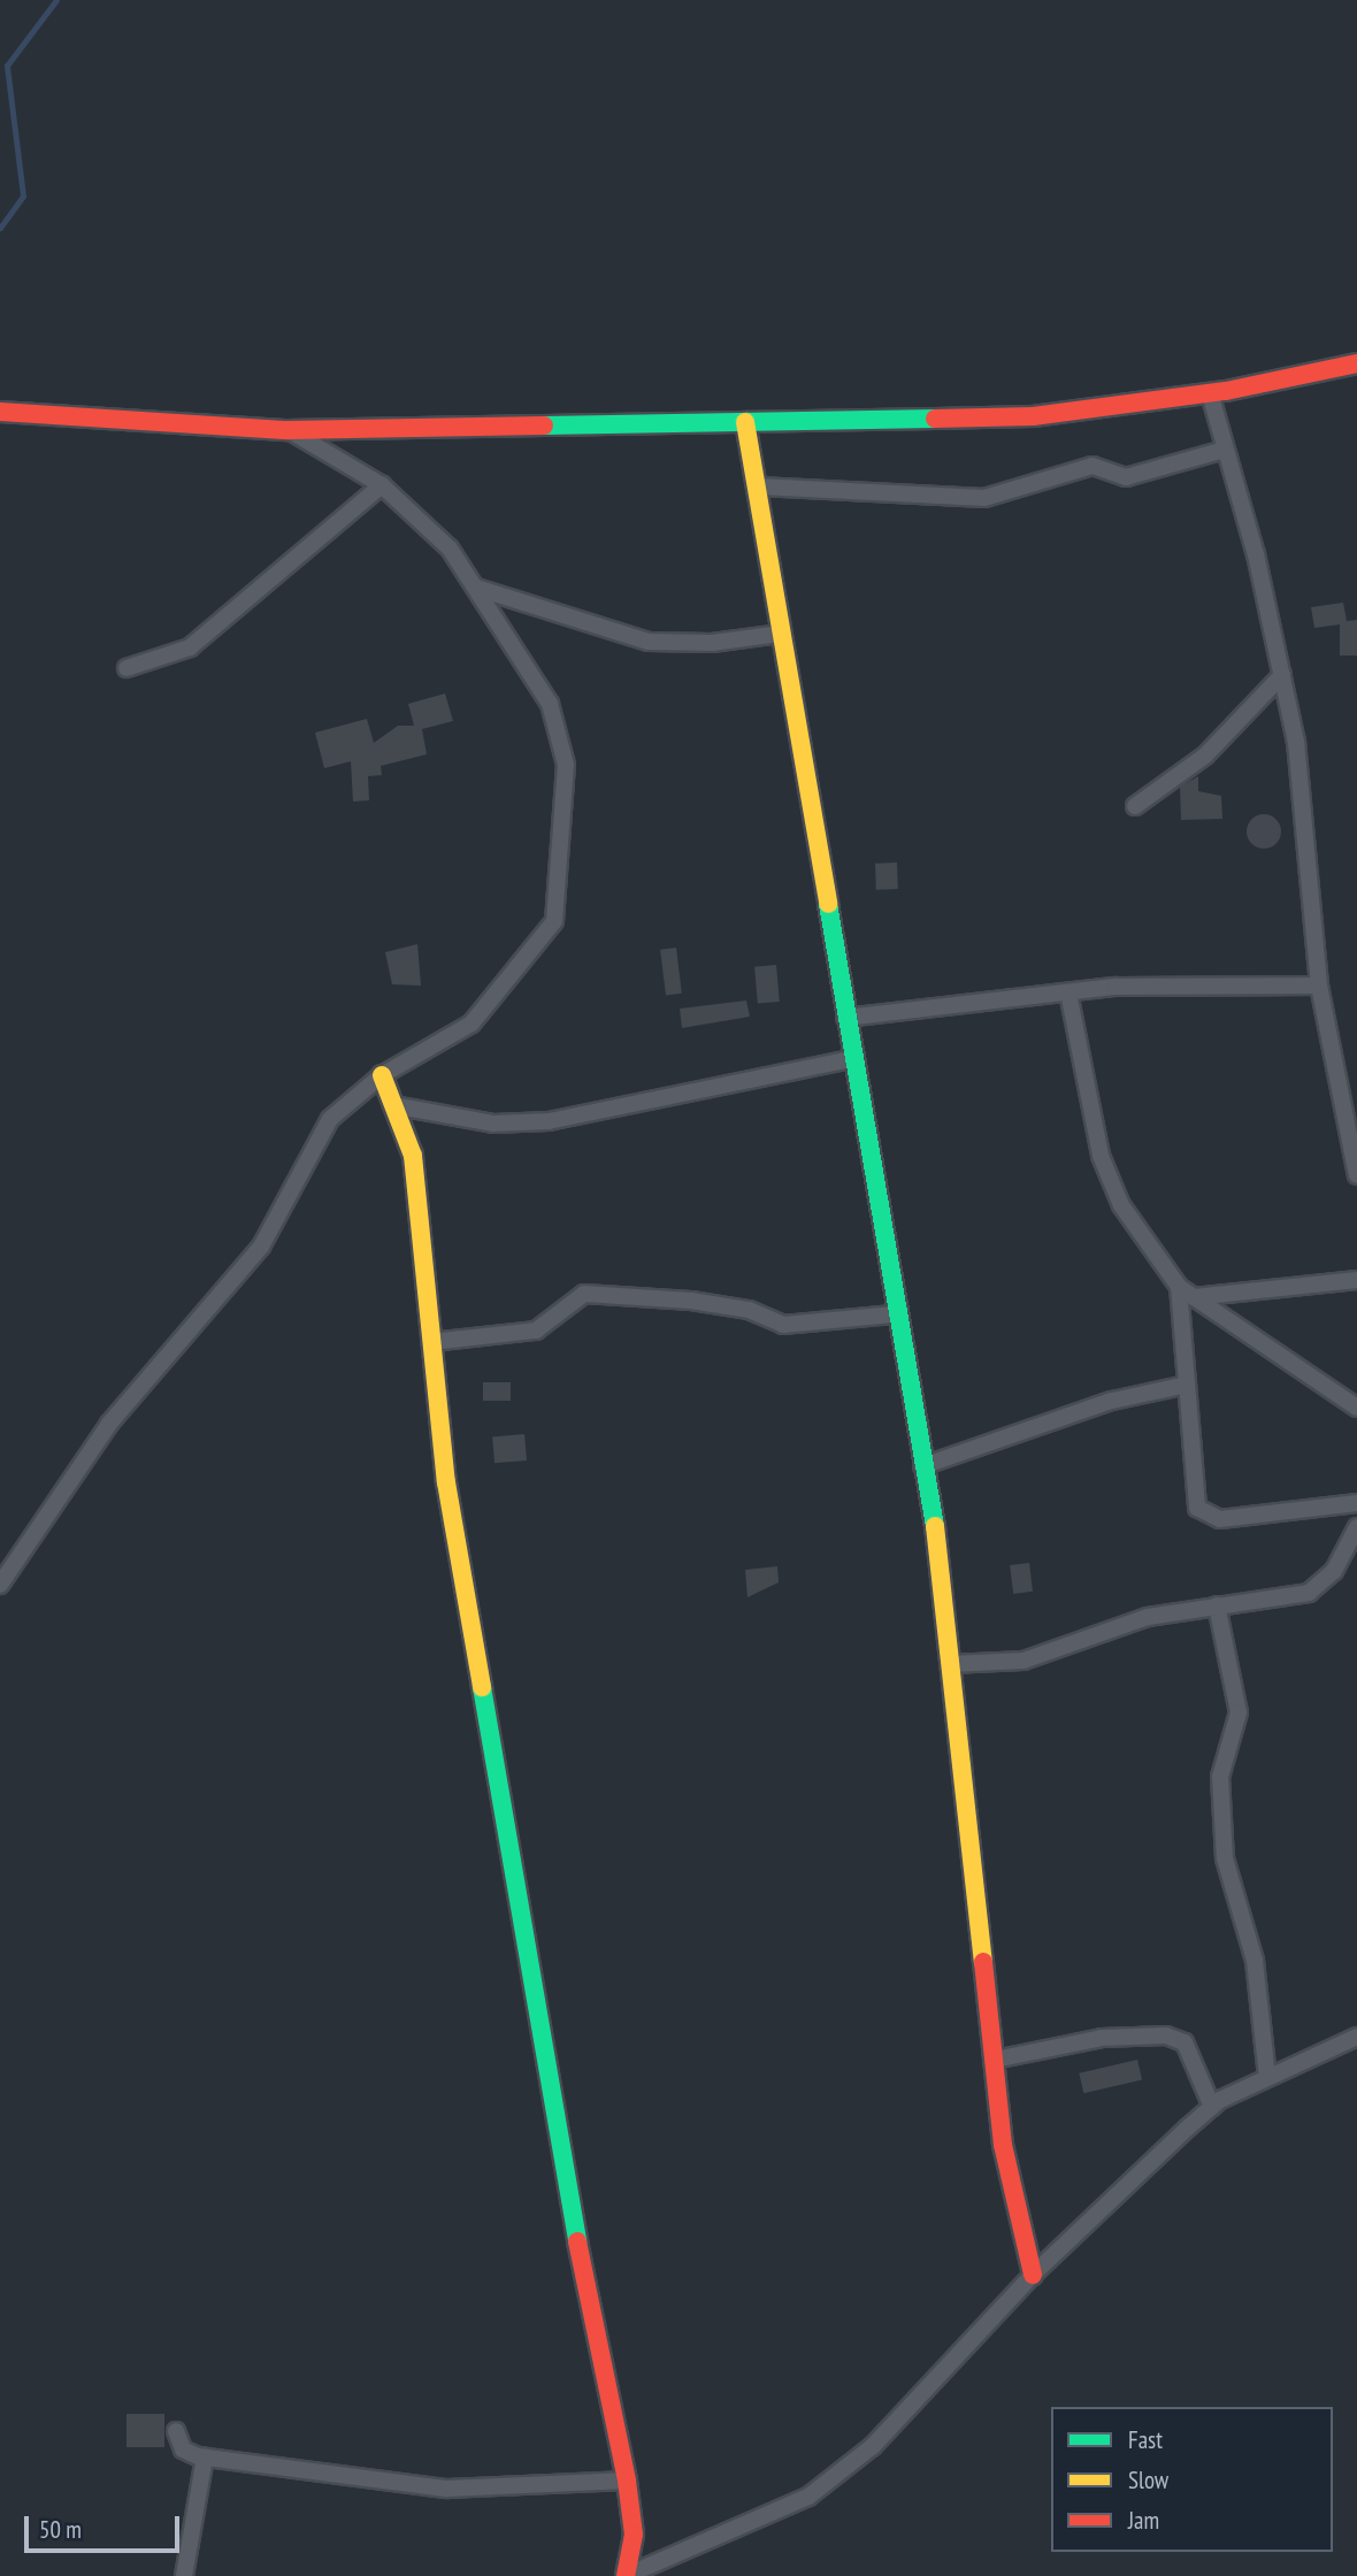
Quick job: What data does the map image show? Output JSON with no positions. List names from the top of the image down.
{
  "legend": ["Fast", "Slow", "Jam"],
  "scale_bar": "50 m"
}
